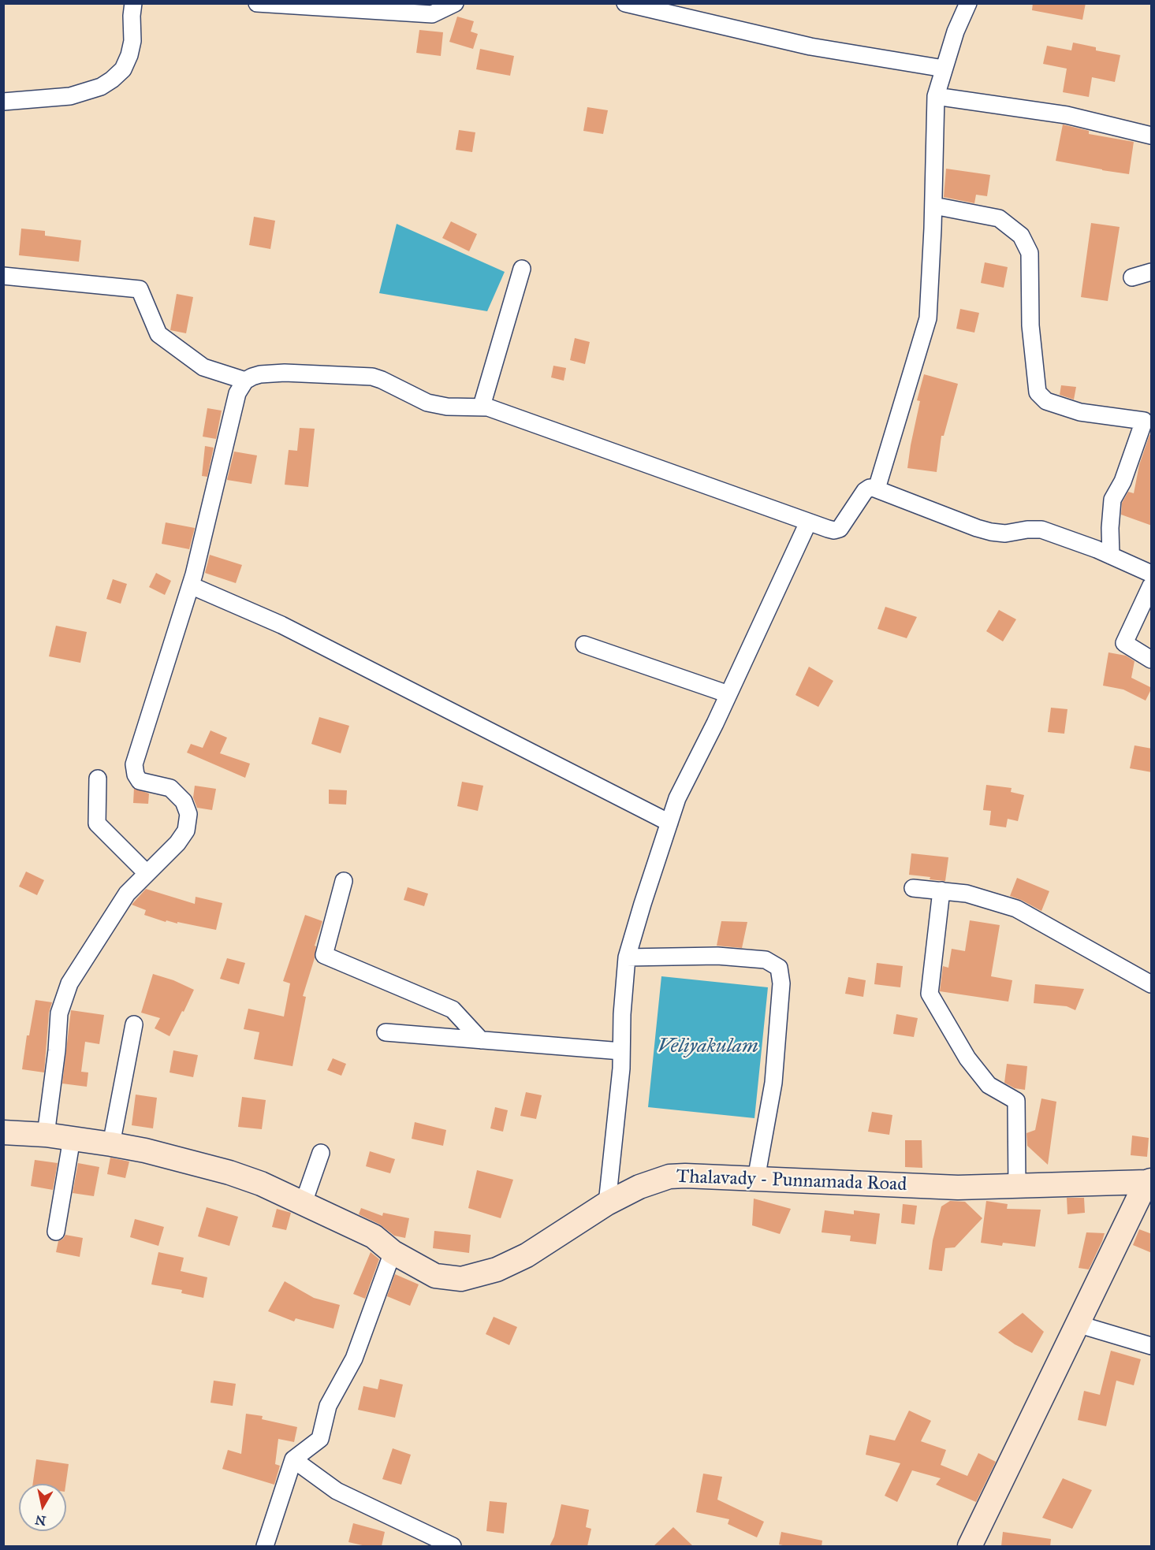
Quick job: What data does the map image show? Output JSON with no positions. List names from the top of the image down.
{
  "streets": {
    "main road": ["Thalavady - Punnamada Road"]
  },
  "water": ["Veliyakulam"],
  "north": "bottom"
}
